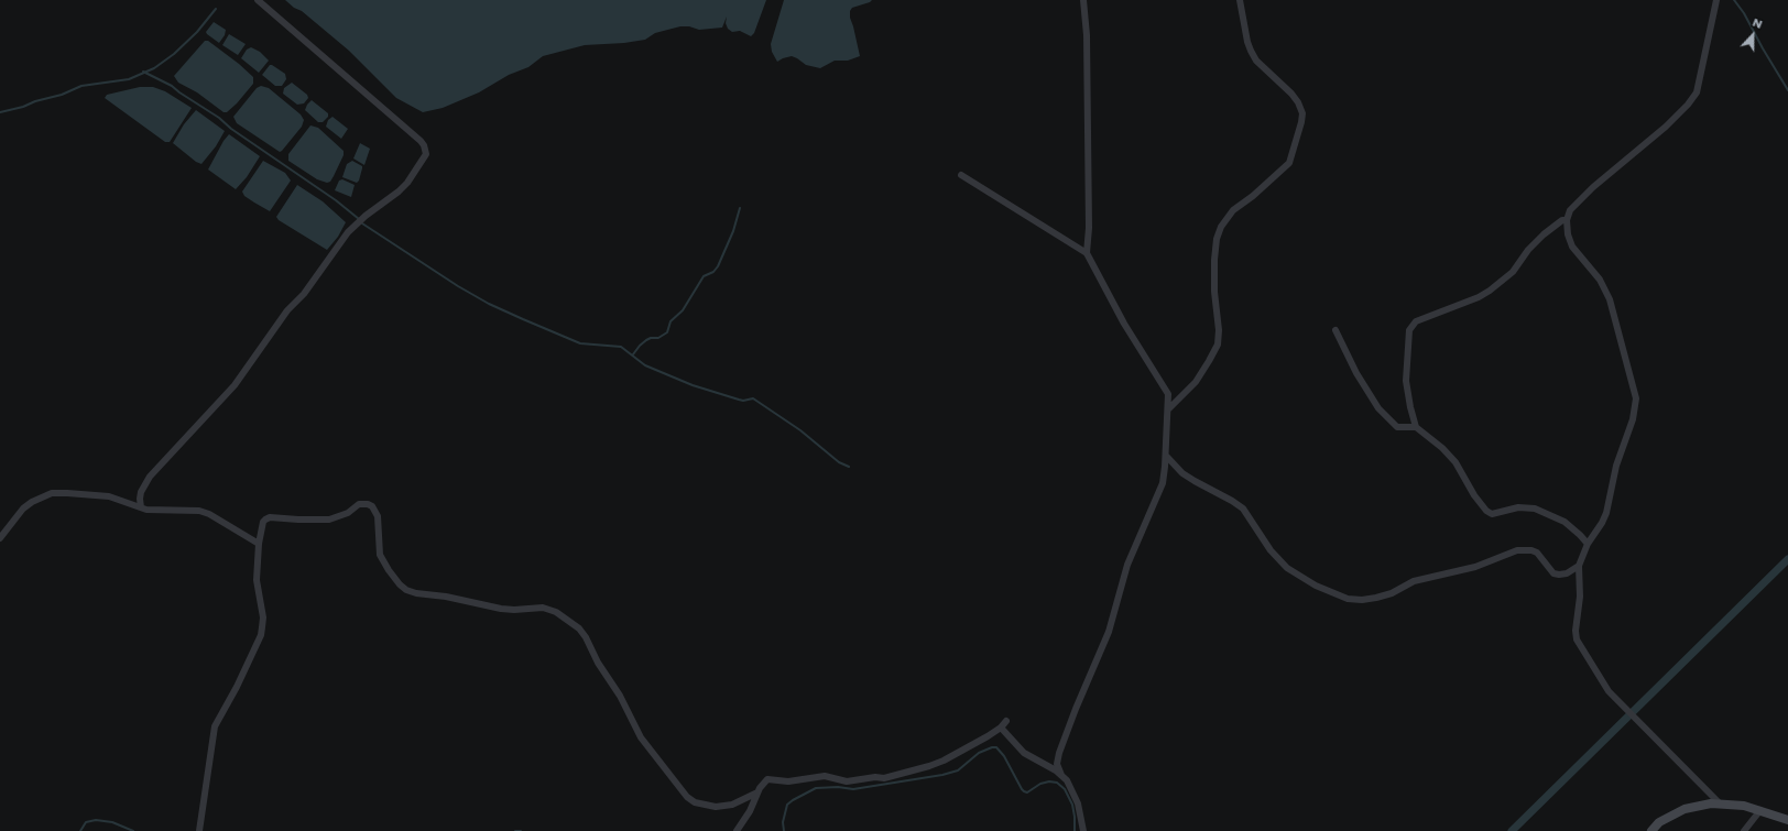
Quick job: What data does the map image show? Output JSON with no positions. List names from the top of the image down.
{
  "north": "top"
}
